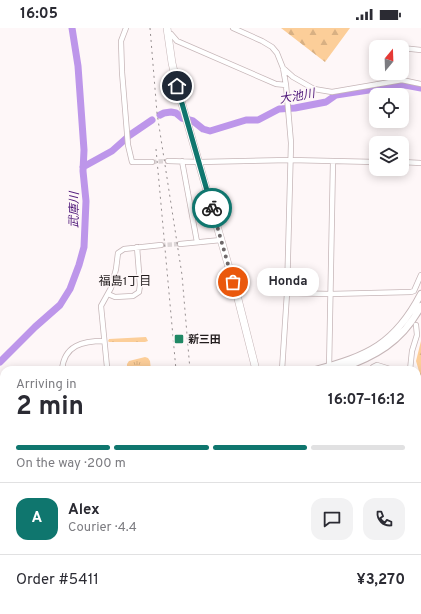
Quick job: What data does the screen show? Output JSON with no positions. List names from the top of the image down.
{
  "districts": ["福島1丁目"],
  "water": ["大池川", "武庫川"],
  "places": {
    "other": ["Honda"],
    "transit": ["新三田"]
  },
  "north": "top",
  "page": {
    "status": "16:05",
    "bubble": "Honda",
    "heading": ["2 min", "Arriving in", "16:07–16:12"],
    "panel": [
      "Alex",
      "Courier · 4.4",
      "Order #5411",
      "¥3,270"
    ],
    "bar": "On the way · 200 m",
    "round": "A"
  }
}
